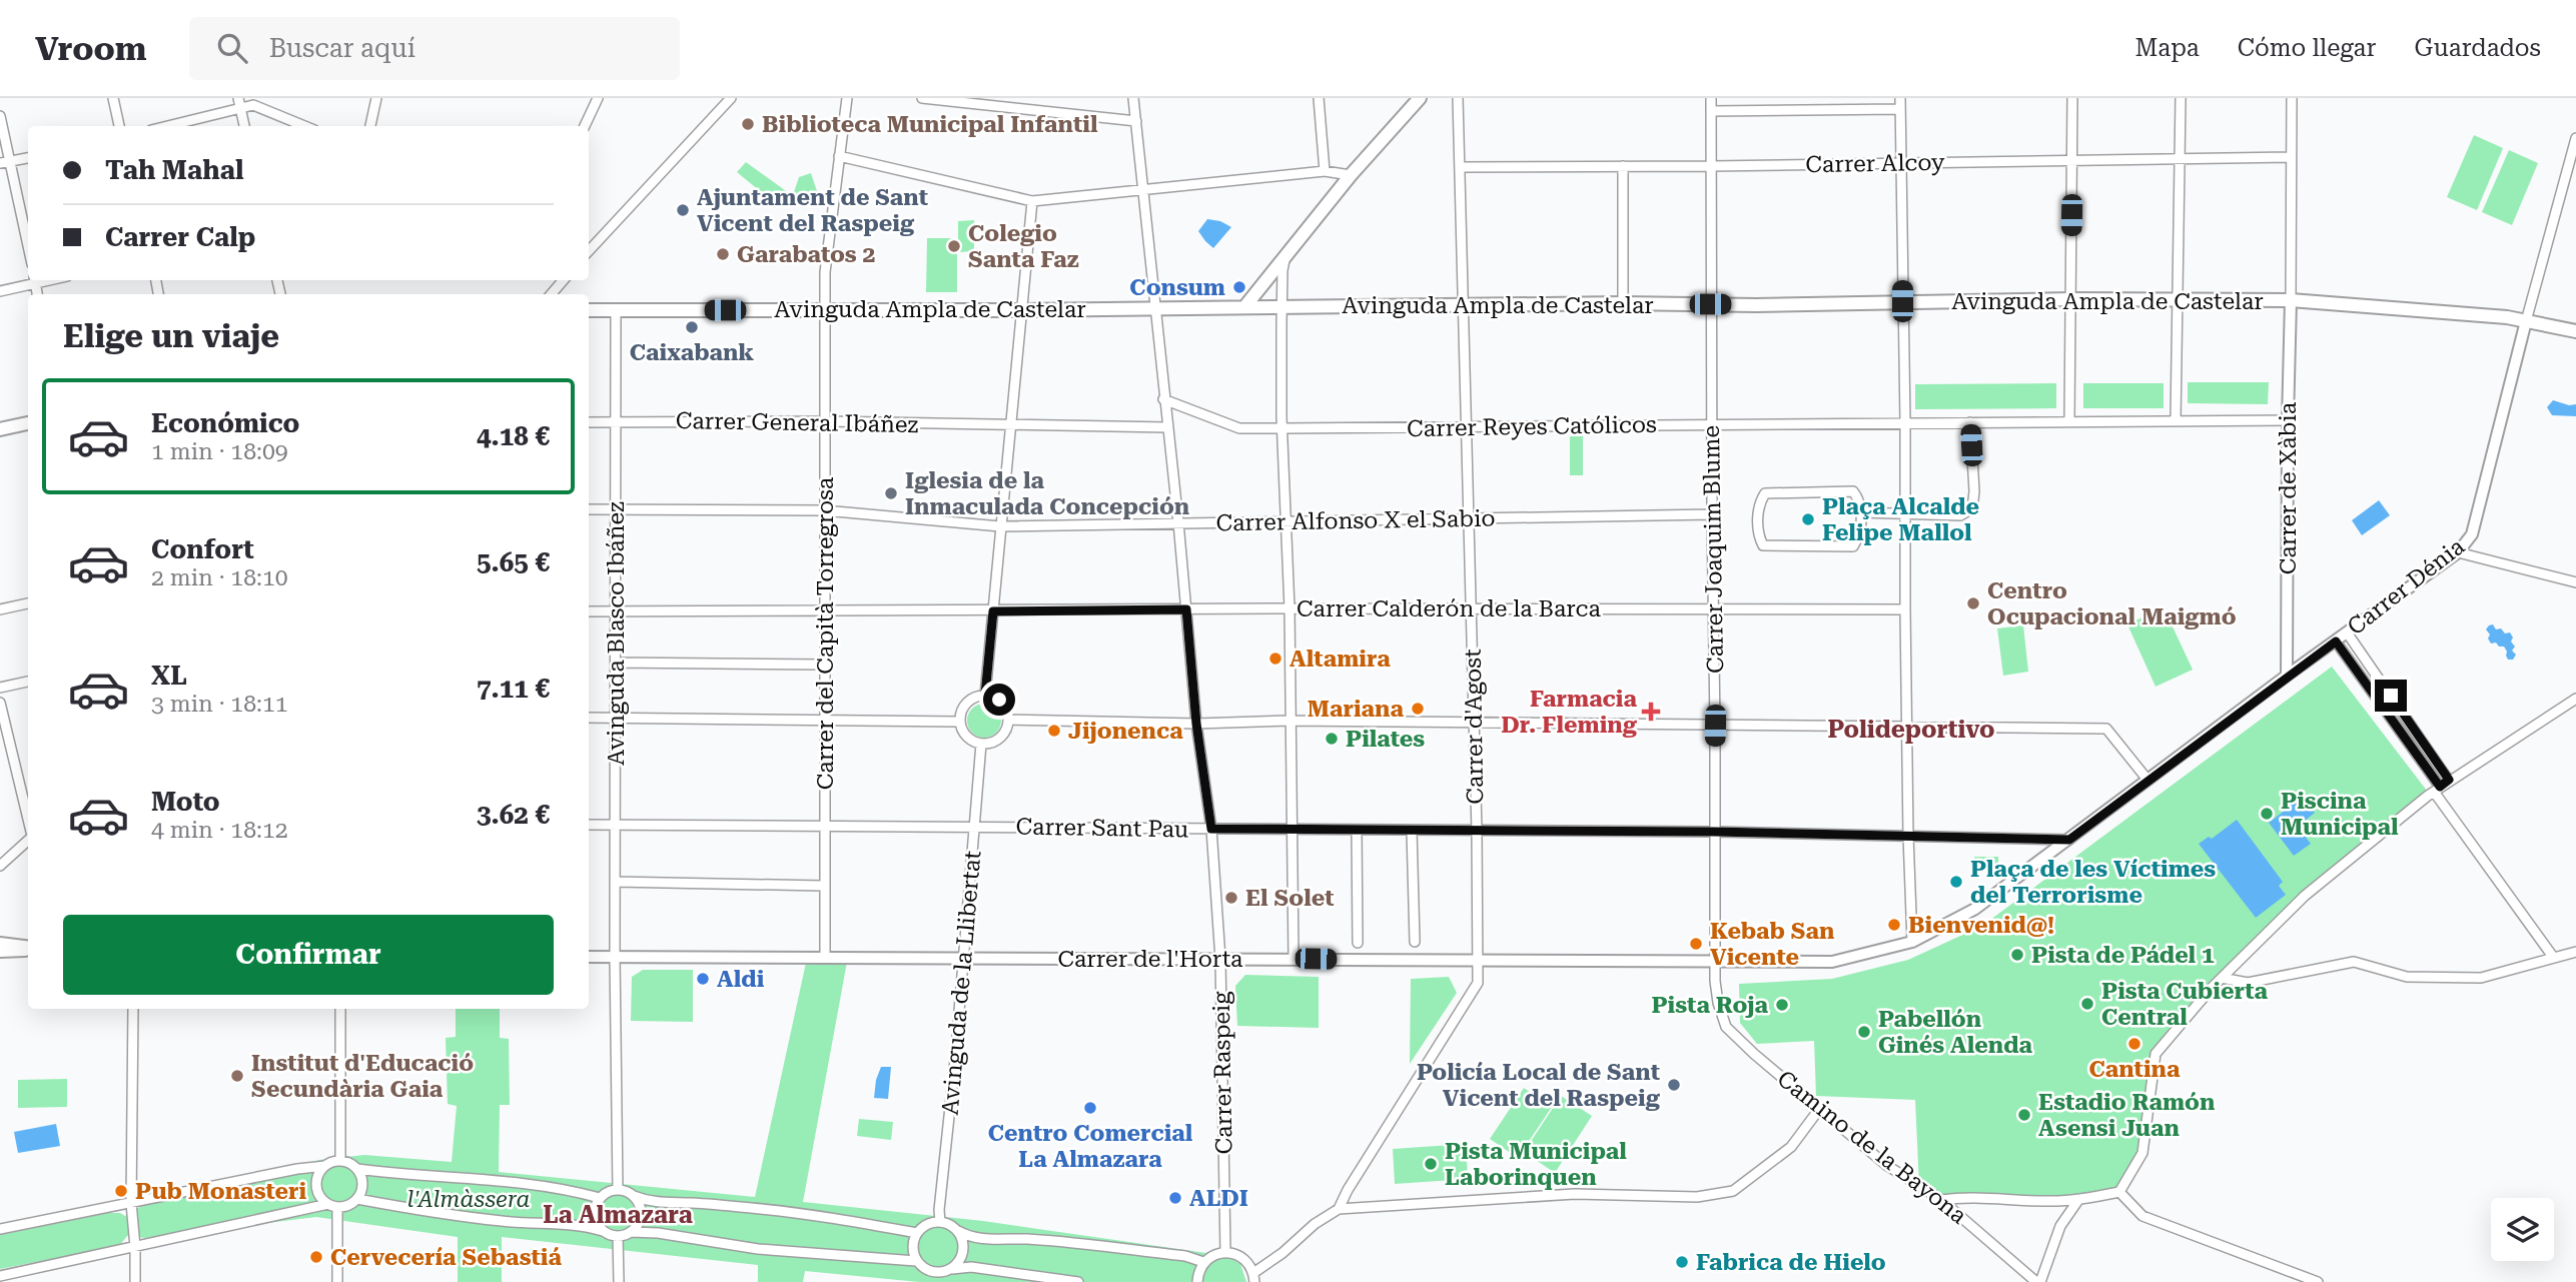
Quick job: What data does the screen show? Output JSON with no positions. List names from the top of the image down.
{
  "streets": {
    "main road": ["Avinguda Ampla de Castelar"],
    "street": [
      "Carrer Alcoy",
      "Carrer General Ibáñez",
      "Carrer Reyes Católicos",
      "Carrer de Xàbia",
      "Carrer Alfonso X el Sabio",
      "Carrer Joaquim Blume",
      "Carrer Dénia",
      "Carrer Calderón de la Barca",
      "Avinguda Blasco Ibáñez",
      "Carrer del Capità Torregrosa",
      "Carrer d'Agost",
      "Carrer Sant Pau",
      "Carrer de l'Horta",
      "Avinguda de la Llibertat",
      "Carrer Raspeig",
      "Camino de la Bayona"
    ]
  },
  "crossings": [
    ["Carrer Alcoy", "Carrer Joaquim Blume"],
    ["Carrer Alcoy", "Carrer d'Agost"],
    ["Avinguda Ampla de Castelar", "Carrer de Xàbia"],
    ["Avinguda Ampla de Castelar", "Carrer Joaquim Blume"],
    ["Avinguda Ampla de Castelar", "Carrer Dénia"],
    ["Avinguda Ampla de Castelar", "Avinguda Blasco Ibáñez"],
    ["Avinguda Ampla de Castelar", "Carrer del Capità Torregrosa"],
    ["Avinguda Ampla de Castelar", "Carrer d'Agost"],
    ["Avinguda Ampla de Castelar", "Carrer Raspeig"],
    ["Carrer General Ibáñez", "Avinguda Blasco Ibáñez"],
    ["Carrer General Ibáñez", "Carrer del Capità Torregrosa"],
    ["Carrer General Ibáñez", "Carrer Raspeig"],
    ["Carrer Reyes Católicos", "Carrer de Xàbia"],
    ["Carrer Reyes Católicos", "Carrer Joaquim Blume"],
    ["Carrer Reyes Católicos", "Carrer d'Agost"],
    ["Carrer Reyes Católicos", "Carrer Raspeig"],
    ["Carrer de Xàbia", "Carrer Dénia"],
    ["Carrer Alfonso X el Sabio", "Carrer Joaquim Blume"],
    ["Carrer Alfonso X el Sabio", "Avinguda Blasco Ibáñez"],
    ["Carrer Alfonso X el Sabio", "Carrer del Capità Torregrosa"],
    ["Carrer Alfonso X el Sabio", "Carrer d'Agost"],
    ["Carrer Alfonso X el Sabio", "Carrer Raspeig"],
    ["Carrer Joaquim Blume", "Carrer Dénia"],
    ["Carrer Joaquim Blume", "Carrer Calderón de la Barca"],
    ["Carrer Joaquim Blume", "Carrer Sant Pau"],
    ["Carrer Joaquim Blume", "Carrer de l'Horta"],
    ["Carrer Joaquim Blume", "Camino de la Bayona"],
    ["Carrer Dénia", "Carrer Sant Pau"],
    ["Carrer Dénia", "Carrer de l'Horta"],
    ["Carrer Dénia", "Camino de la Bayona"],
    ["Carrer Calderón de la Barca", "Avinguda Blasco Ibáñez"],
    ["Carrer Calderón de la Barca", "Carrer del Capità Torregrosa"],
    ["Carrer Calderón de la Barca", "Carrer d'Agost"],
    ["Carrer Calderón de la Barca", "Carrer Raspeig"],
    ["Avinguda Blasco Ibáñez", "Carrer Sant Pau"],
    ["Avinguda Blasco Ibáñez", "Carrer de l'Horta"],
    ["Carrer del Capità Torregrosa", "Carrer Sant Pau"],
    ["Carrer del Capità Torregrosa", "Carrer de l'Horta"],
    ["Carrer d'Agost", "Carrer Sant Pau"],
    ["Carrer d'Agost", "Carrer de l'Horta"],
    ["Carrer Sant Pau", "Avinguda de la Llibertat"],
    ["Carrer Sant Pau", "Carrer Raspeig"],
    ["Carrer de l'Horta", "Avinguda de la Llibertat"],
    ["Carrer de l'Horta", "Carrer Raspeig"],
    ["Carrer de l'Horta", "Camino de la Bayona"]
  ],
  "districts": ["Polideportivo", "La Almazara"],
  "parks": ["l'Almàssera"],
  "places": {
    "other": [
      "Biblioteca Municipal Infantil",
      "Ajuntament de Sant Vicent del Raspeig",
      "Colegio Santa Faz",
      "Garabatos 2",
      "Consum",
      "Caixabank",
      "Iglesia de la Inmaculada Concepción",
      "Plaça Alcalde Felipe Mallol",
      "Centro Ocupacional Maigmó",
      "Altamira",
      "Mariana",
      "Jijonenca",
      "Pilates",
      "Piscina Municipal",
      "Plaça de les Víctimes del Terrorisme",
      "El Solet",
      "Bienvenid@!",
      "Kebab San Vicente",
      "Pista de Pádel 1",
      "Aldi",
      "Pista Cubierta Central",
      "Pista Roja",
      "Pabellón Ginés Alenda",
      "Cantina",
      "Institut d'Educació Secundària Gaia",
      "Policía Local de Sant Vicent del Raspeig",
      "Centro Comercial La Almazara",
      "Estadio Ramón Asensi Juan",
      "Pista Municipal Laborinquen",
      "Pub Monasteri",
      "ALDI",
      "Cervecería Sebastiá",
      "Fabrica de Hielo"
    ],
    "health": ["Farmacia Dr. Fleming"]
  },
  "page": {
    "header": "Vroom",
    "search": "Buscar aquí",
    "nav": ["Mapa", "Cómo llegar", "Guardados"],
    "banner": ["Tah Mahal", "Carrer Calp"],
    "heading": "Elige un viaje",
    "list": [
      {
        "name": "Económico",
        "note": "1 min · 18:09",
        "value": "4.18 €"
      },
      {
        "name": "Confort",
        "note": "2 min · 18:10",
        "value": "5.65 €"
      },
      {
        "name": "XL",
        "note": "3 min · 18:11",
        "value": "7.11 €"
      },
      {
        "name": "Moto",
        "note": "4 min · 18:12",
        "value": "3.62 €"
      }
    ],
    "buttons": "Confirmar"
  }
}
